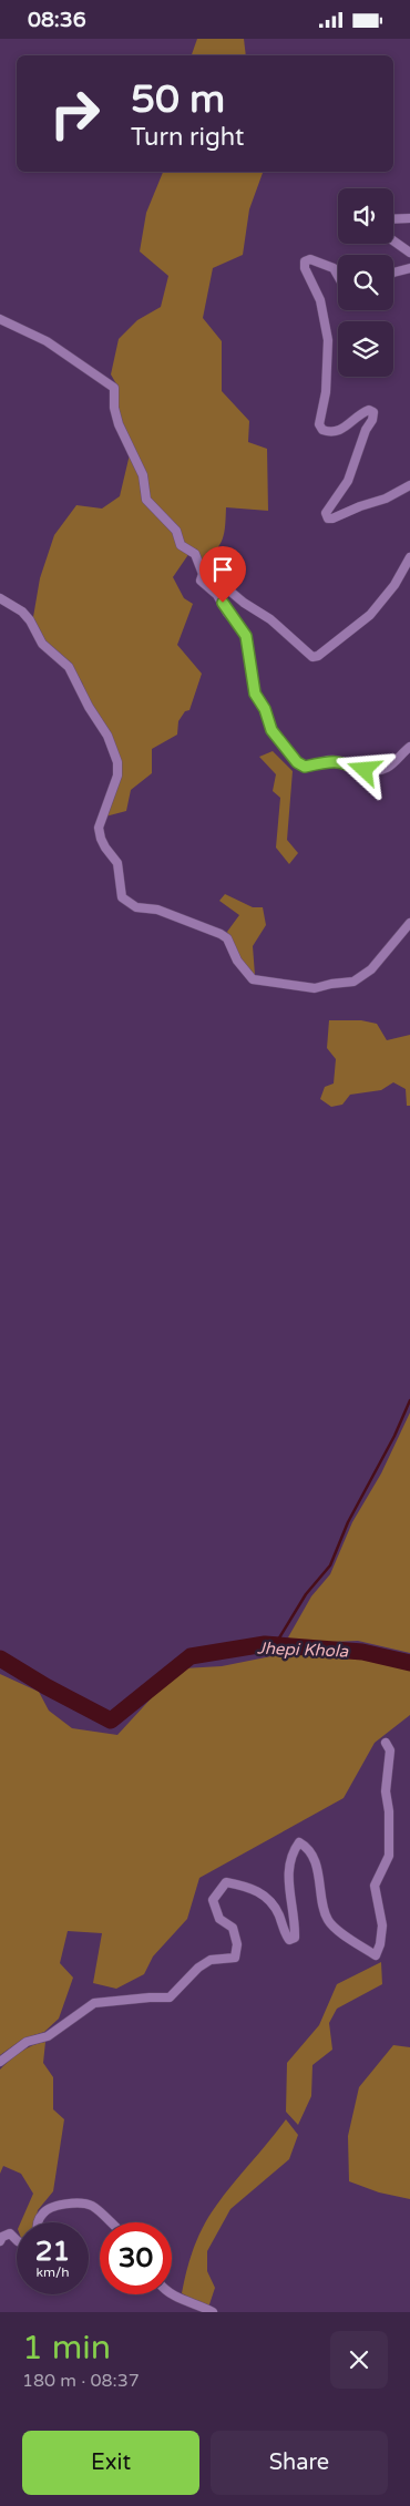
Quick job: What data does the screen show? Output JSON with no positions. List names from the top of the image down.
{
  "water": ["Jhepi Khola"],
  "page": {
    "status": "08:36",
    "turn": ["50 m", "Turn right"],
    "speed": "21 km/h",
    "limit": "30",
    "heading": ["1 min", "180 m · 08:37"],
    "buttons": ["Exit", "Share"]
  }
}
